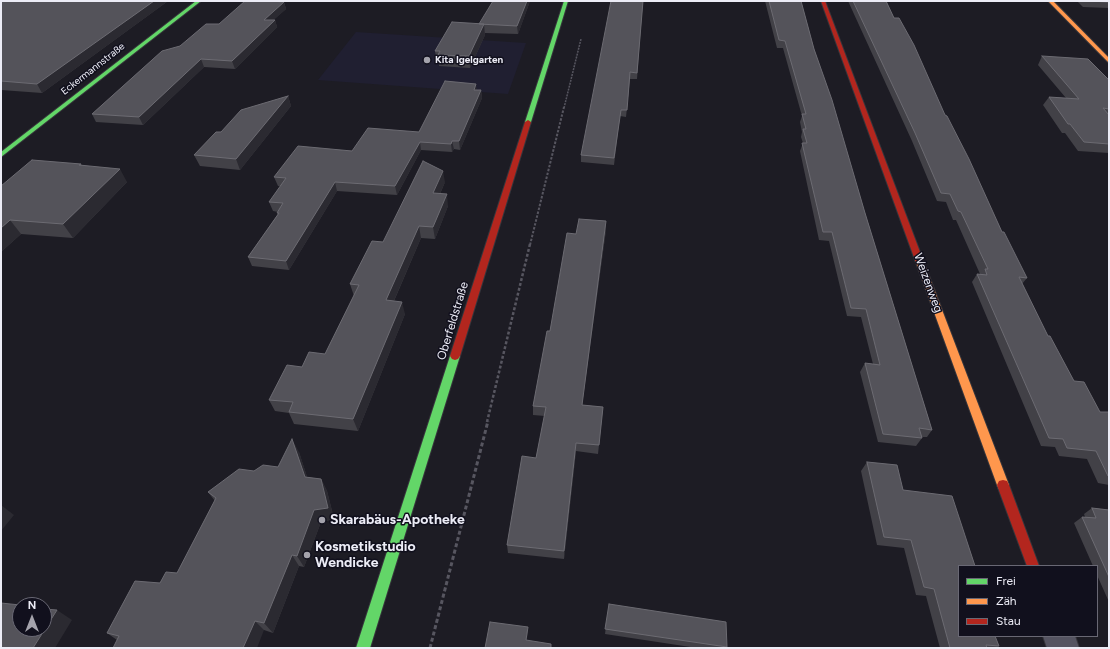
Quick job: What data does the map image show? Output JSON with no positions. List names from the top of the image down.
{
  "streets": {
    "street": ["Eckermannstraße", "Weizenweg", "Oberfeldstraße"]
  },
  "places": ["Kita Igelgarten", "Skarabäus-Apotheke", "Kosmetikstudio Wendicke"],
  "legend": ["Frei", "Zäh", "Stau"],
  "north": "top"
}
